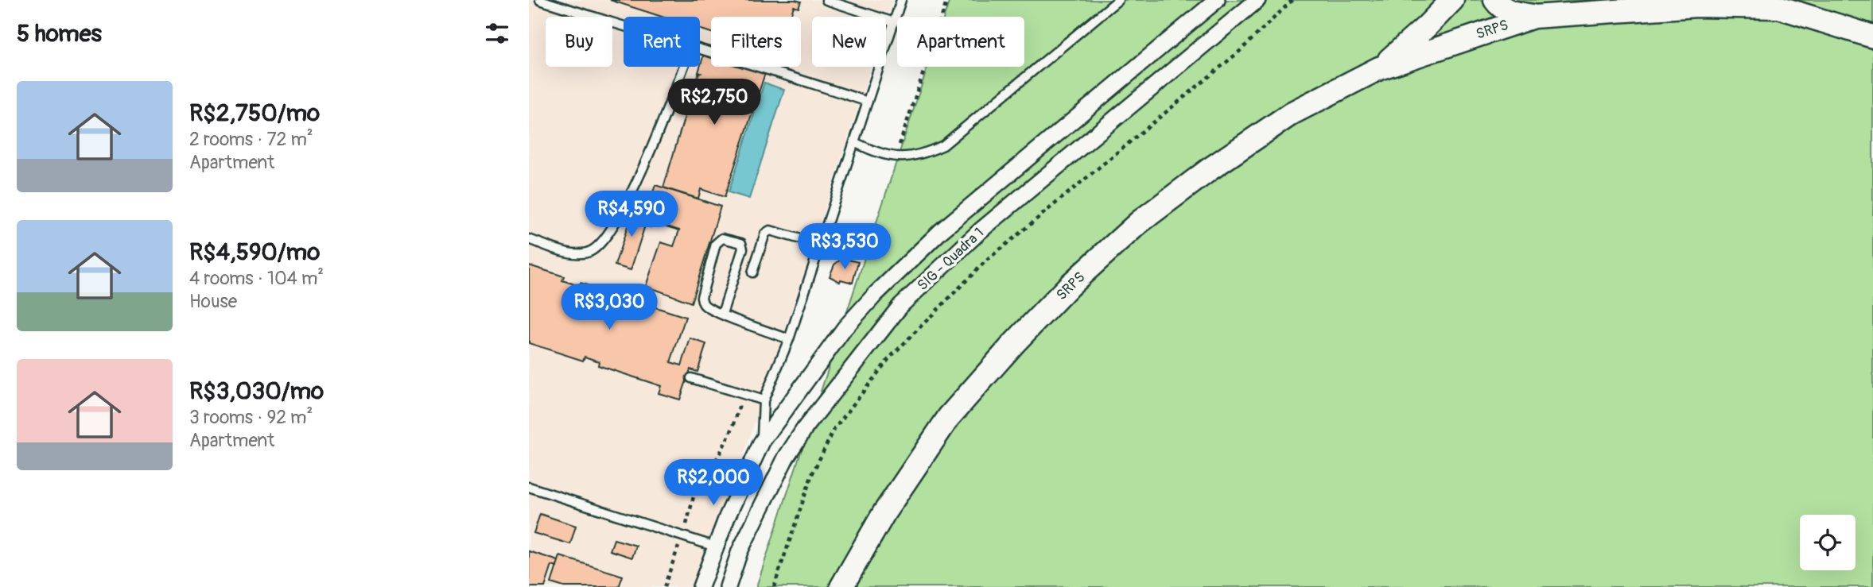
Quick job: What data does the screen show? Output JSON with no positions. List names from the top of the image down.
{
  "streets": {
    "main road": ["SRPS"],
    "street": ["SIG - Quadra 1"]
  },
  "page": {
    "heading": "5 homes",
    "chip": [
      "Buy",
      "Rent",
      "Filters",
      "New",
      "Apartment"
    ],
    "list": [
      {
        "name": "R$2,750/mo",
        "note": "2 rooms · 72 m² · Apartment"
      },
      {
        "name": "R$4,590/mo",
        "note": "4 rooms · 104 m² · House"
      },
      {
        "name": "R$3,030/mo",
        "note": "3 rooms · 92 m² · Apartment"
      }
    ],
    "price": [
      "R$2,750",
      "R$4,590",
      "R$3,530",
      "R$3,030",
      "R$2,000"
    ]
  }
}
